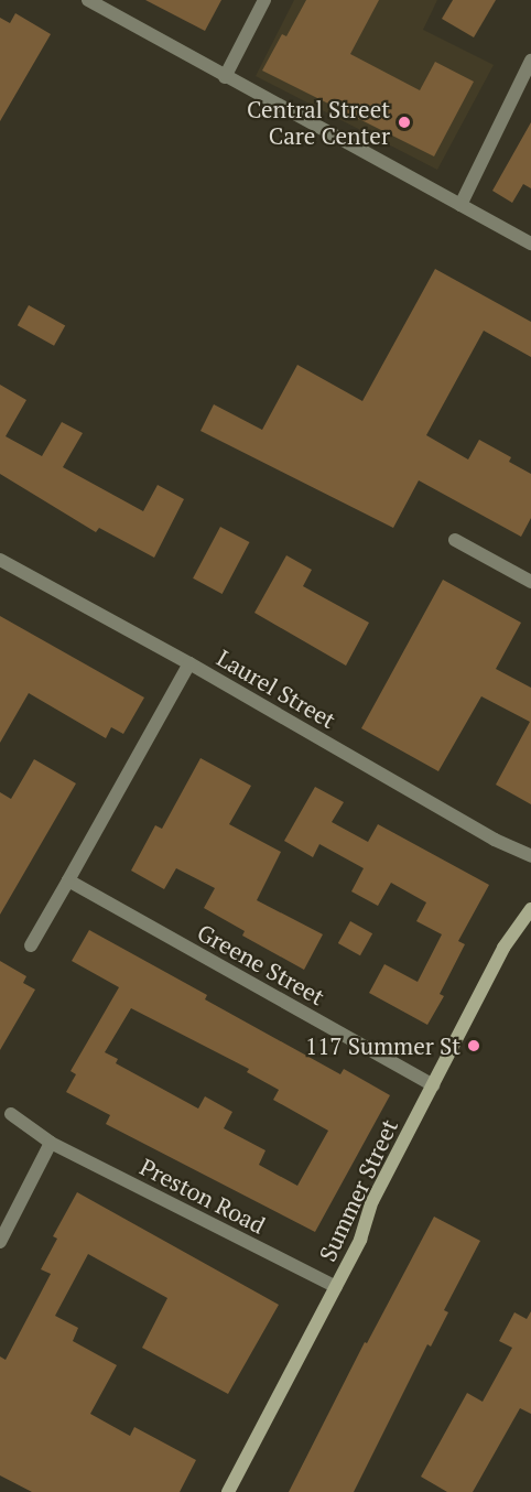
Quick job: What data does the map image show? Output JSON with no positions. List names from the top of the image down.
{
  "streets": {
    "main road": ["Summer Street"],
    "street": ["Laurel Street", "Greene Street", "Preston Road"]
  },
  "crossings": [
    ["Greene Street", "Summer Street"],
    ["Summer Street", "Preston Road"]
  ],
  "places": ["Central Street Care Center", "117 Summer St"]
}
